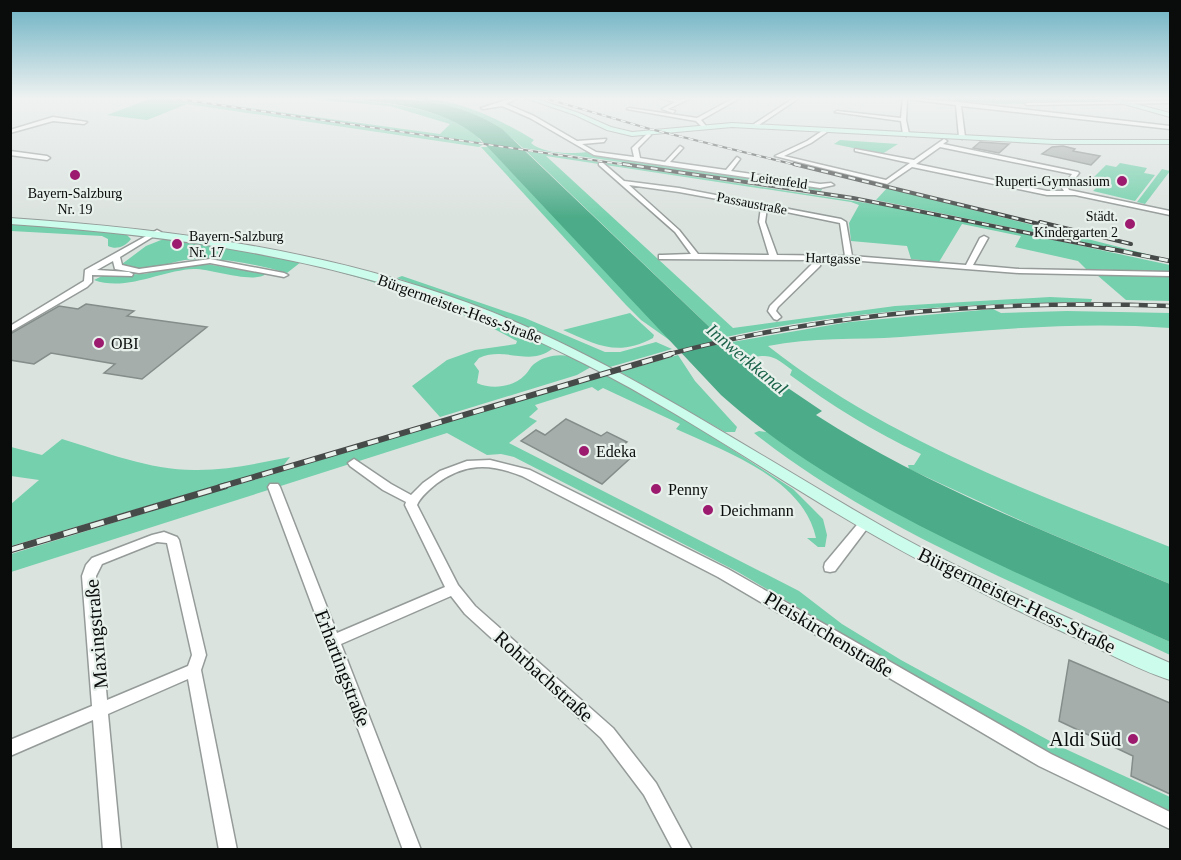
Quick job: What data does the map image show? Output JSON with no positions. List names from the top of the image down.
{
  "streets": {
    "main road": ["Bürgermeister-Hess-Straße"],
    "street": [
      "Leitenfeld",
      "Passaustraße",
      "Hartgasse",
      "Maxingstraße",
      "Pleiskirchenstraße",
      "Erhartingstraße",
      "Rohrbachstraße"
    ]
  },
  "crossings": [
    ["Passaustraße", "Hartgasse"],
    ["Pleiskirchenstraße", "Rohrbachstraße"]
  ],
  "water": ["Innwerkkanal"],
  "places": [
    "Bayern-Salzburg Nr. 19",
    "Ruperti-Gymnasium",
    "Städt. Kindergarten 2",
    "Bayern-Salzburg Nr. 17",
    "OBI",
    "Edeka",
    "Penny",
    "Deichmann",
    "Aldi Süd"
  ]
}
